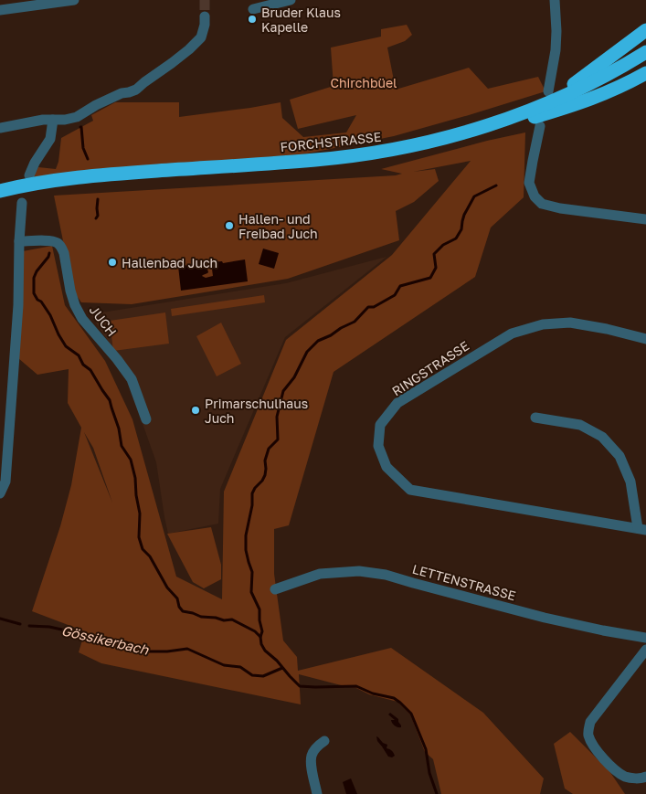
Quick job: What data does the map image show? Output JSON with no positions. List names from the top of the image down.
{
  "streets": {
    "highway": ["FORCHSTRASSE"],
    "street": ["JUCH", "RINGSTRASSE", "LETTENSTRASSE"]
  },
  "water": ["Gössikerbach"],
  "parks": ["Chirchbüel"],
  "places": [
    "Bruder Klaus Kapelle",
    "Hallen- und Freibad Juch",
    "Hallenbad Juch",
    "Primarschulhaus Juch"
  ]
}
